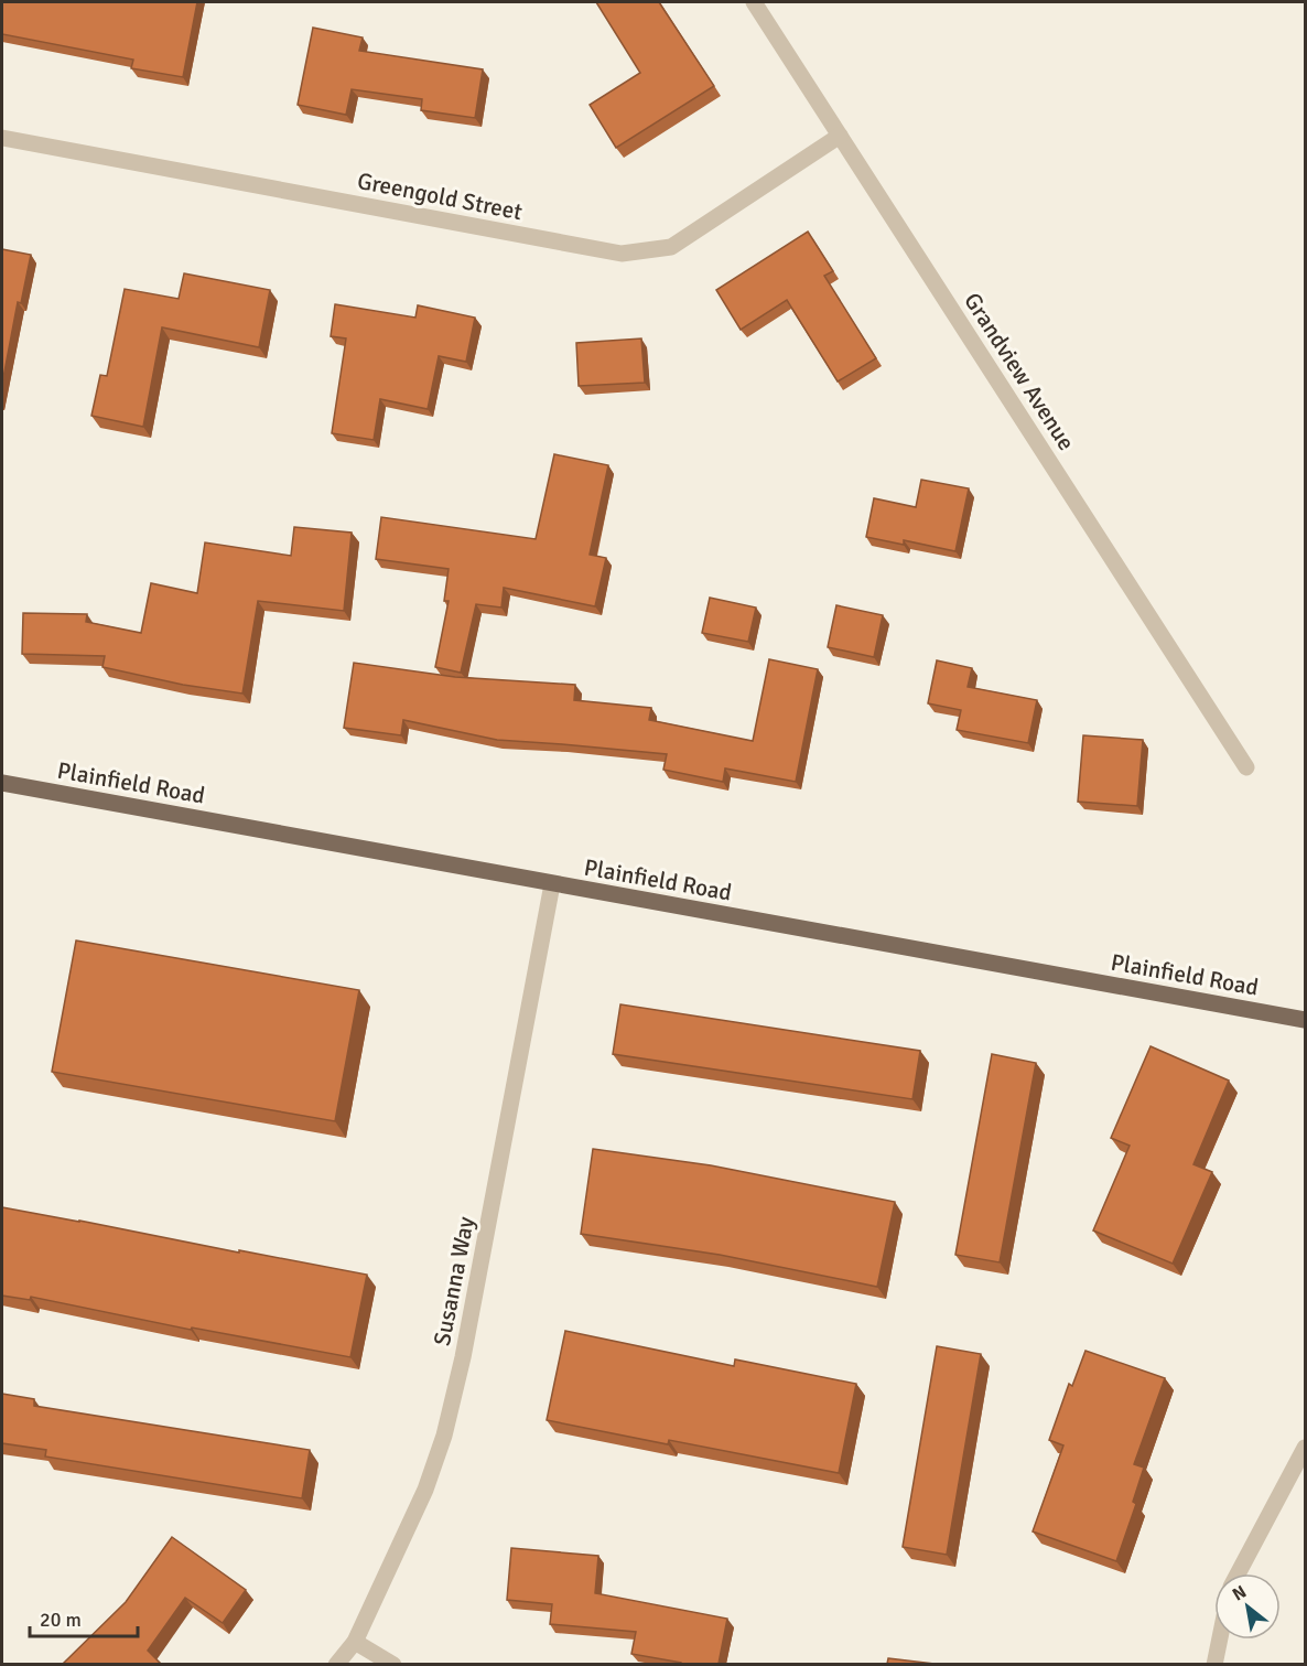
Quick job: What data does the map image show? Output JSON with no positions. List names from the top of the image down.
{
  "streets": {
    "main road": ["Plainfield Road"],
    "street": ["Greengold Street", "Grandview Avenue", "Susanna Way"]
  },
  "crossings": [
    ["Greengold Street", "Grandview Avenue"],
    ["Plainfield Road", "Susanna Way"]
  ],
  "scale_bar": "20 m",
  "north": "top left"
}
